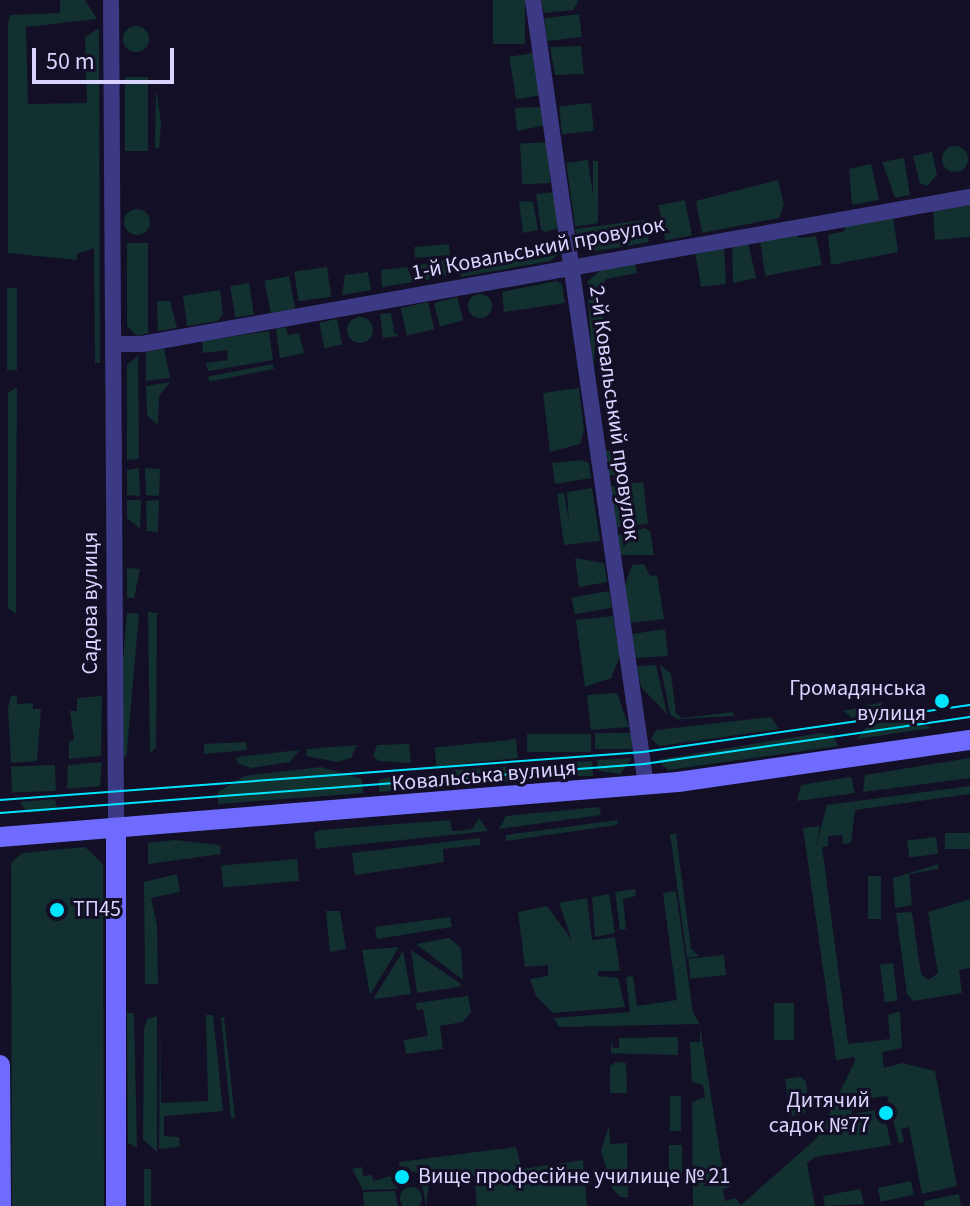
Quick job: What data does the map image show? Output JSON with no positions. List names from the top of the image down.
{
  "streets": {
    "street": [
      "1-й Ковальський провулок",
      "2-й Ковальський провулок",
      "Садова вулиця",
      "Ковальська вулиця"
    ]
  },
  "crossings": [
    ["1-й Ковальський провулок", "2-й Ковальський провулок"],
    ["1-й Ковальський провулок", "Садова вулиця"],
    ["2-й Ковальський провулок", "Ковальська вулиця"],
    ["Садова вулиця", "Ковальська вулиця"]
  ],
  "places": [
    "Громадянська вулиця",
    "ТП45",
    "Дитячий садок №77",
    "Вище професійне училище № 21"
  ],
  "scale_bar": "50 m"
}
